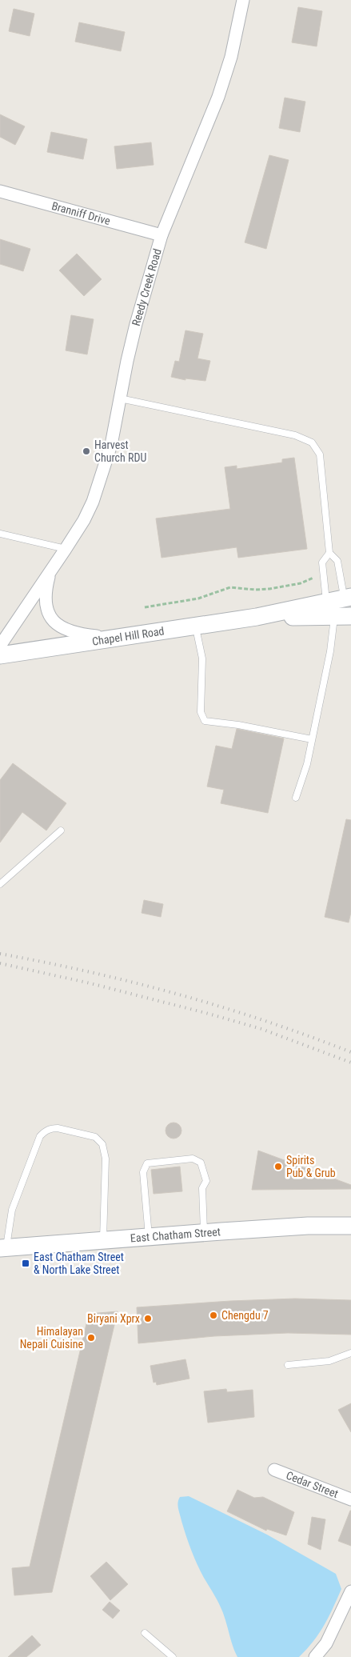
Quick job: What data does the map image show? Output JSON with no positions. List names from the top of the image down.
{
  "streets": {
    "main road": ["Chapel Hill Road", "East Chatham Street"],
    "street": ["Branniff Drive", "Reedy Creek Road", "Cedar Street"]
  },
  "crossings": [
    ["Branniff Drive", "Reedy Creek Road"],
    ["Reedy Creek Road", "Chapel Hill Road"]
  ],
  "places": {
    "other": [
      "Harvest Church RDU",
      "Spirits Pub & Grub",
      "Chengdu 7",
      "Biryani Xprx",
      "Himalayan Nepali Cuisine"
    ],
    "transit": ["East Chatham Street & North Lake Street"]
  }
}
